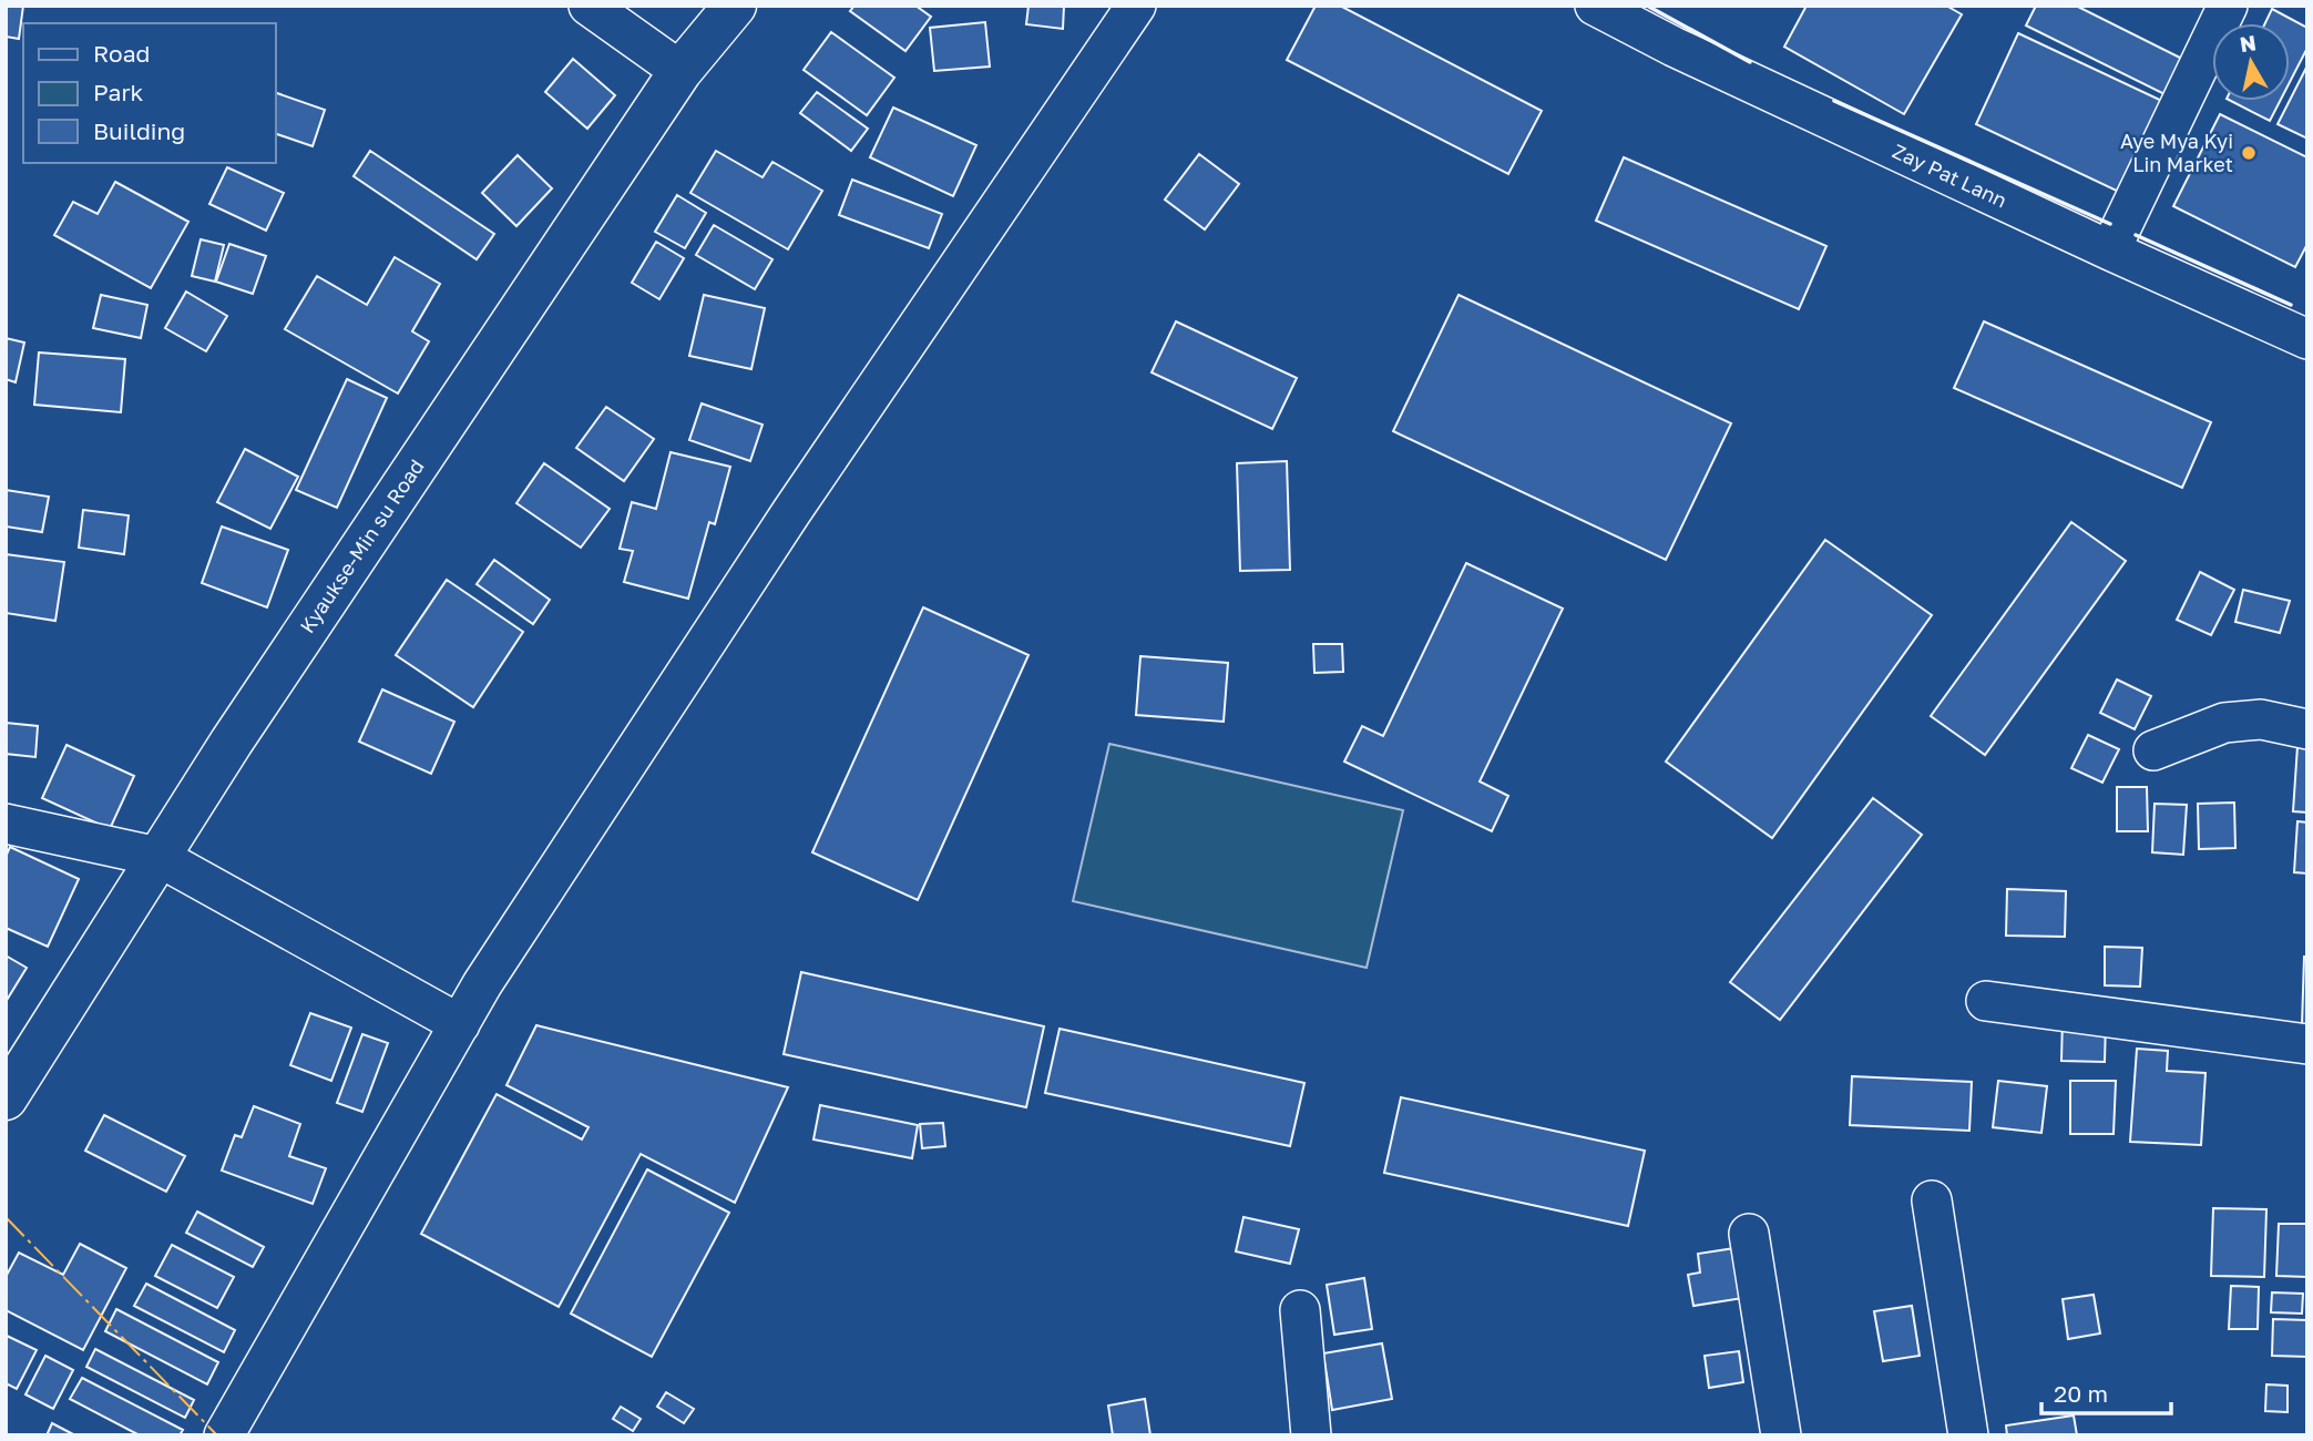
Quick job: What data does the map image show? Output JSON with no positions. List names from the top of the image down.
{
  "streets": {
    "street": ["Zay Pat Lann", "Kyaukse-Min su Road"]
  },
  "places": ["Aye Mya Kyi Lin Market"],
  "legend": ["Road", "Park", "Building"],
  "scale_bar": "20 m",
  "north": "top"
}
